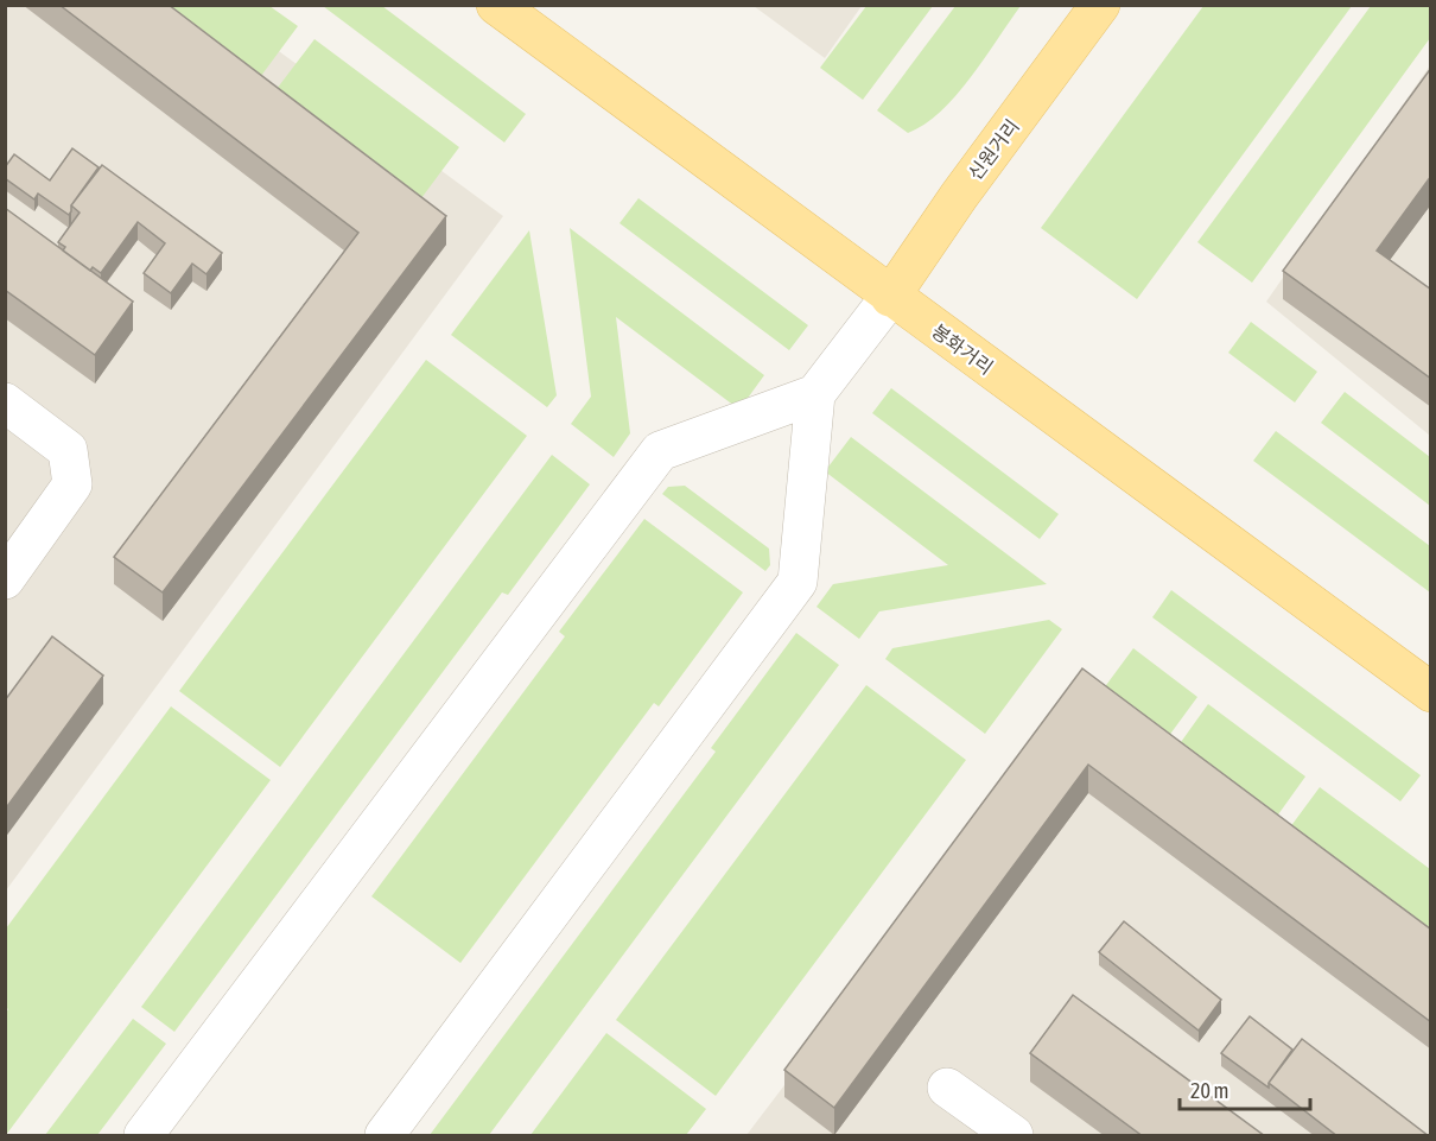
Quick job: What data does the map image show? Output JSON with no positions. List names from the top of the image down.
{
  "streets": {
    "main road": ["신원거리", "봉화거리"]
  },
  "crossings": [
    ["신원거리", "봉화거리"]
  ],
  "scale_bar": "20 m"
}
